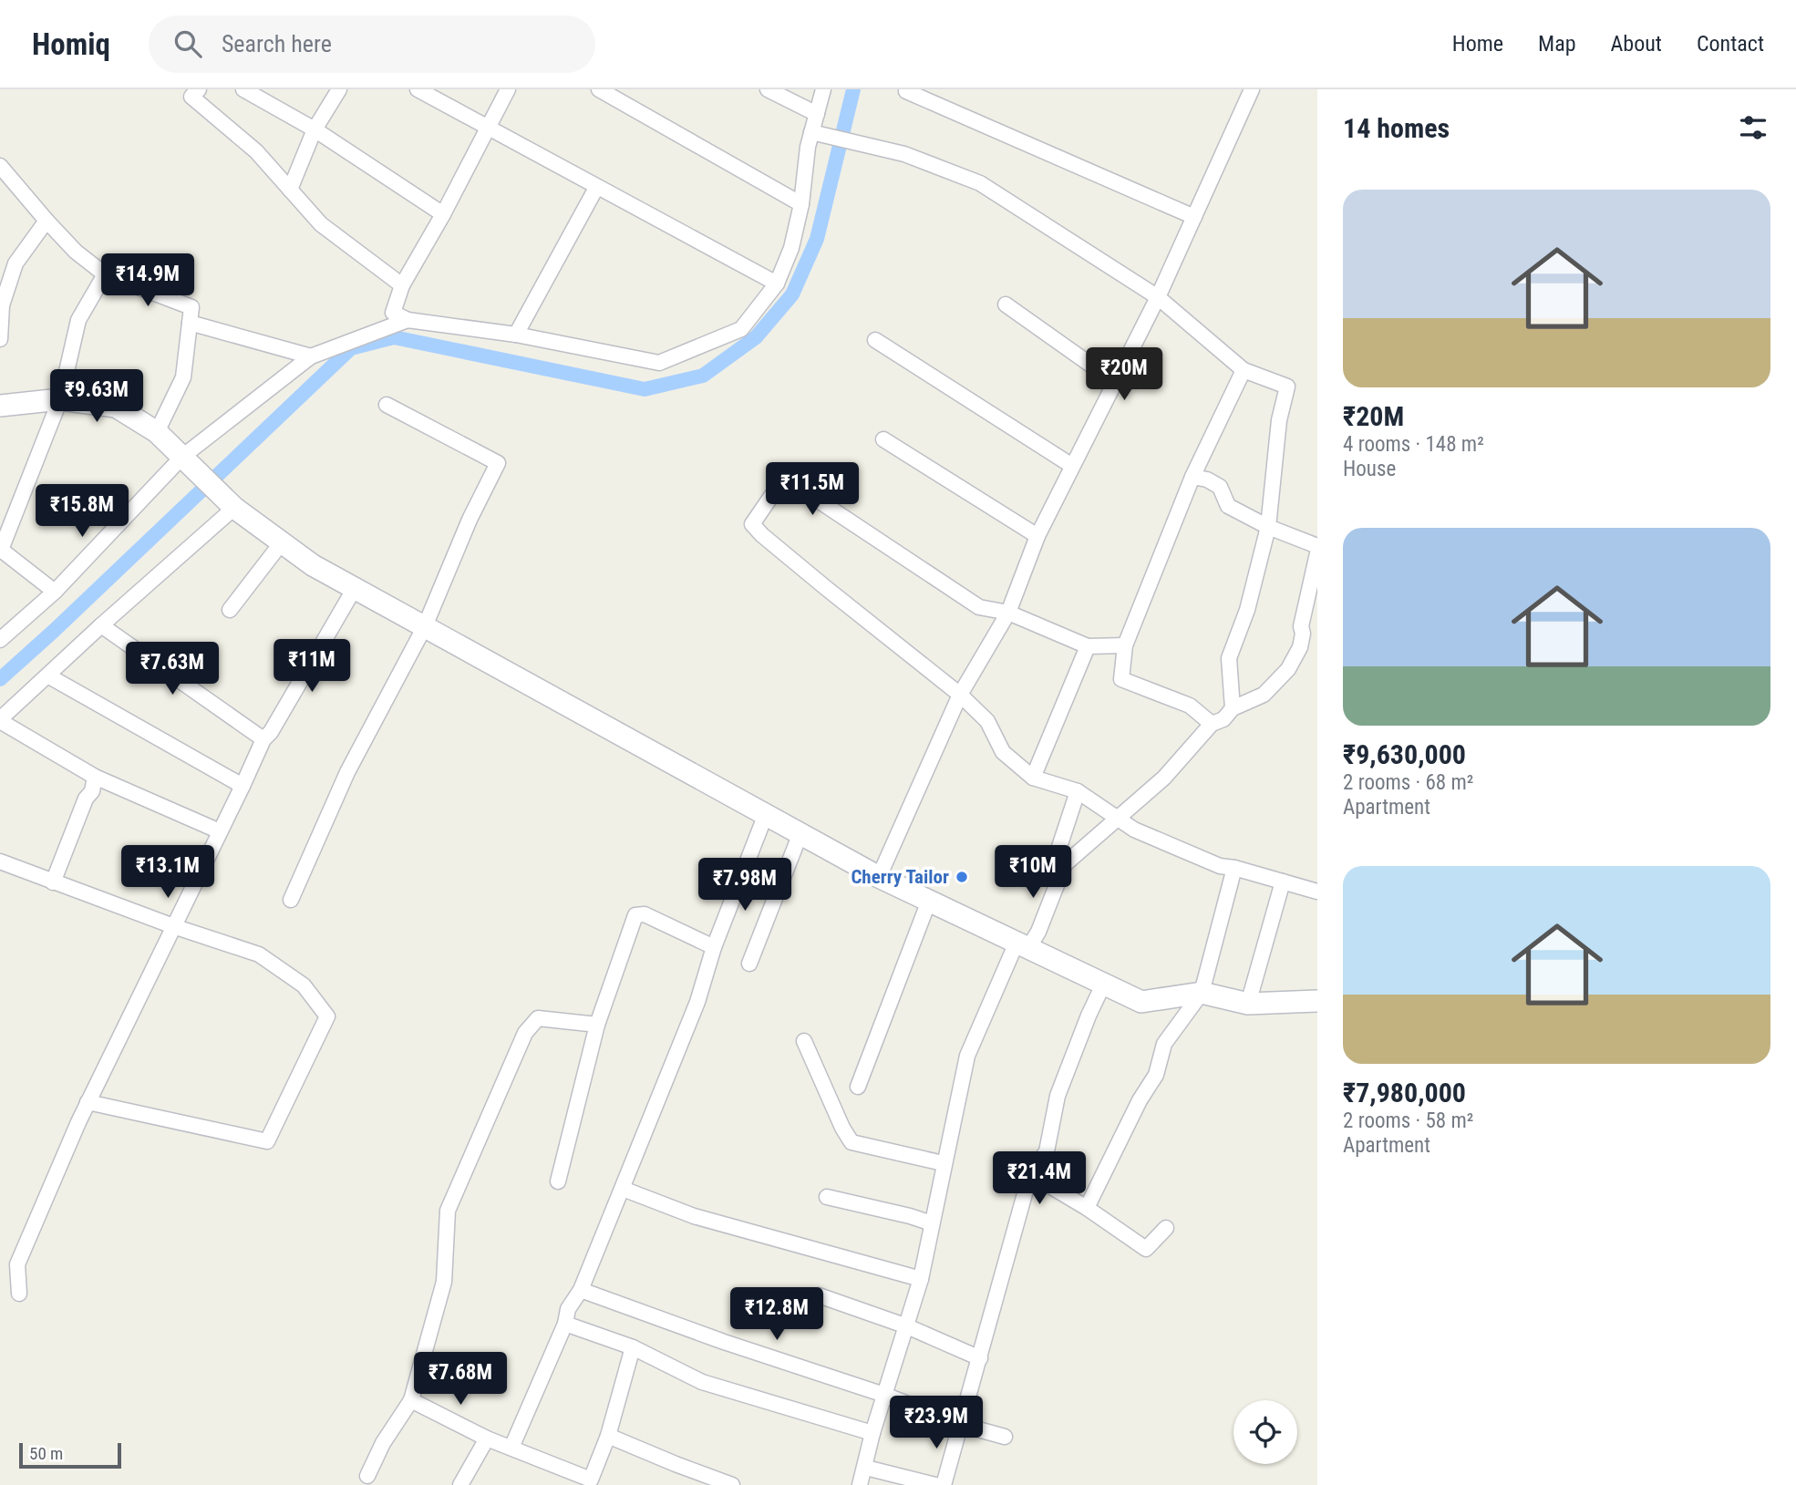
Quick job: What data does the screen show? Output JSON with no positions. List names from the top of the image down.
{
  "places": ["Cherry Tailor"],
  "scale_bar": "50 m",
  "page": {
    "header": "Homiq",
    "search": "Search here",
    "nav": [
      "Home",
      "Map",
      "About",
      "Contact"
    ],
    "heading": "14 homes",
    "list": [
      {
        "name": "₹20M",
        "note": "4 rooms · 148 m² · House"
      },
      {
        "name": "₹9,630,000",
        "note": "2 rooms · 68 m² · Apartment"
      },
      {
        "name": "₹7,980,000",
        "note": "2 rooms · 58 m² · Apartment"
      }
    ],
    "price": [
      "₹14.9M",
      "₹20M",
      "₹9.63M",
      "₹11.5M",
      "₹15.8M",
      "₹11M",
      "₹7.63M",
      "₹13.1M",
      "₹10M",
      "₹7.98M",
      "₹21.4M",
      "₹12.8M",
      "₹7.68M",
      "₹23.9M"
    ],
    "scale": "50 m"
  }
}
